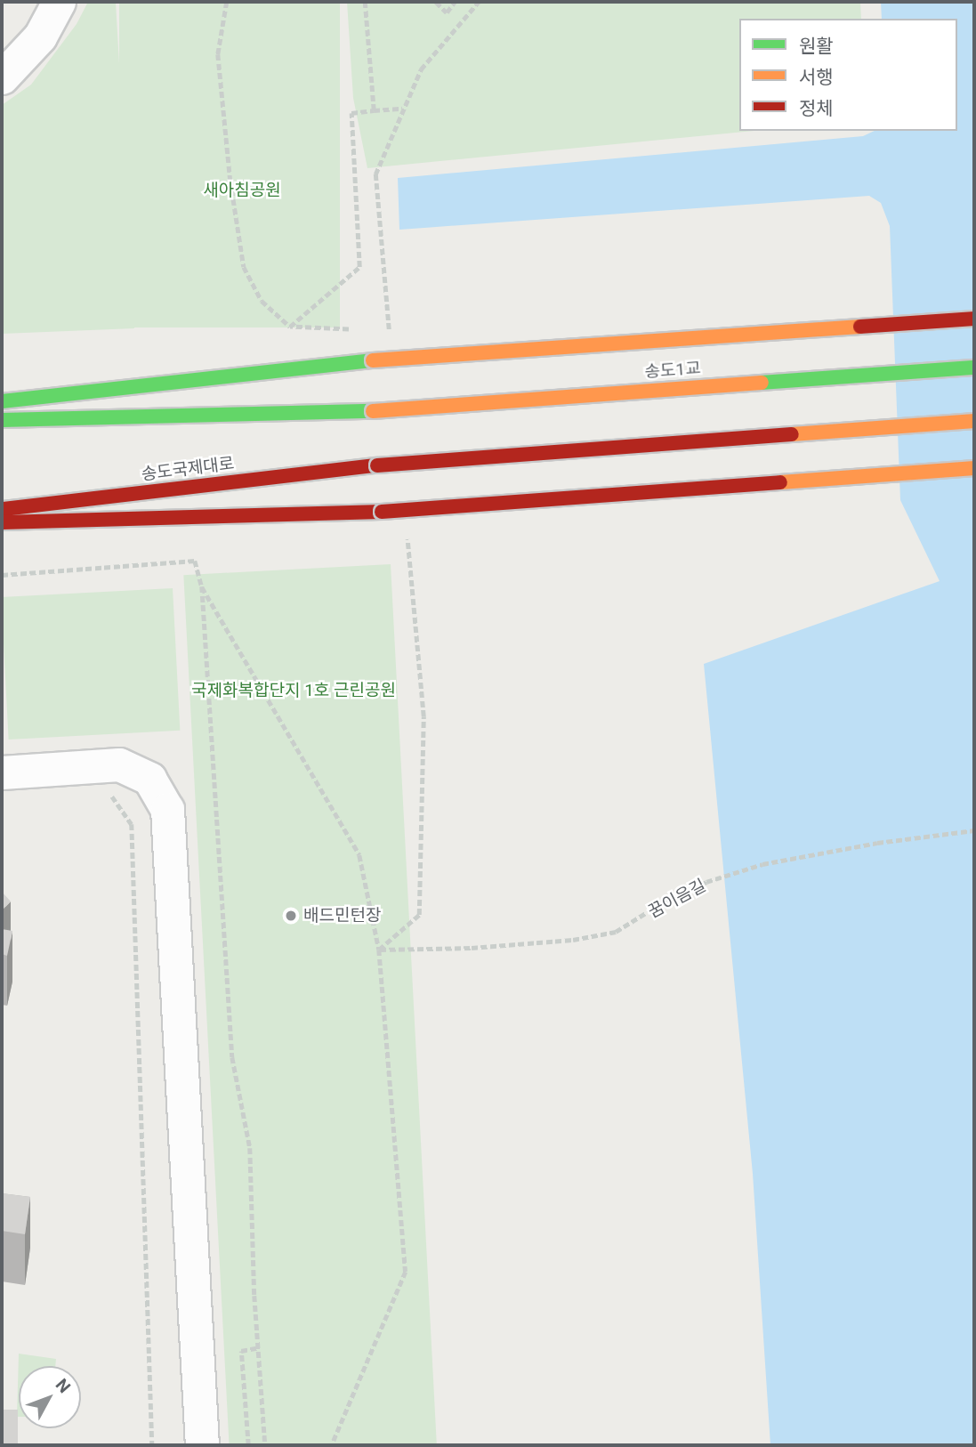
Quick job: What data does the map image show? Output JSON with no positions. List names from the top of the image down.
{
  "streets": {
    "main road": ["송도1교", "송도국제대로"],
    "path": ["꿈이음길"]
  },
  "parks": ["새아침공원", "국제화복합단지 1호 근린공원"],
  "places": ["배드민턴장"],
  "legend": ["원활", "서행", "정체"],
  "north": "top right"
}
